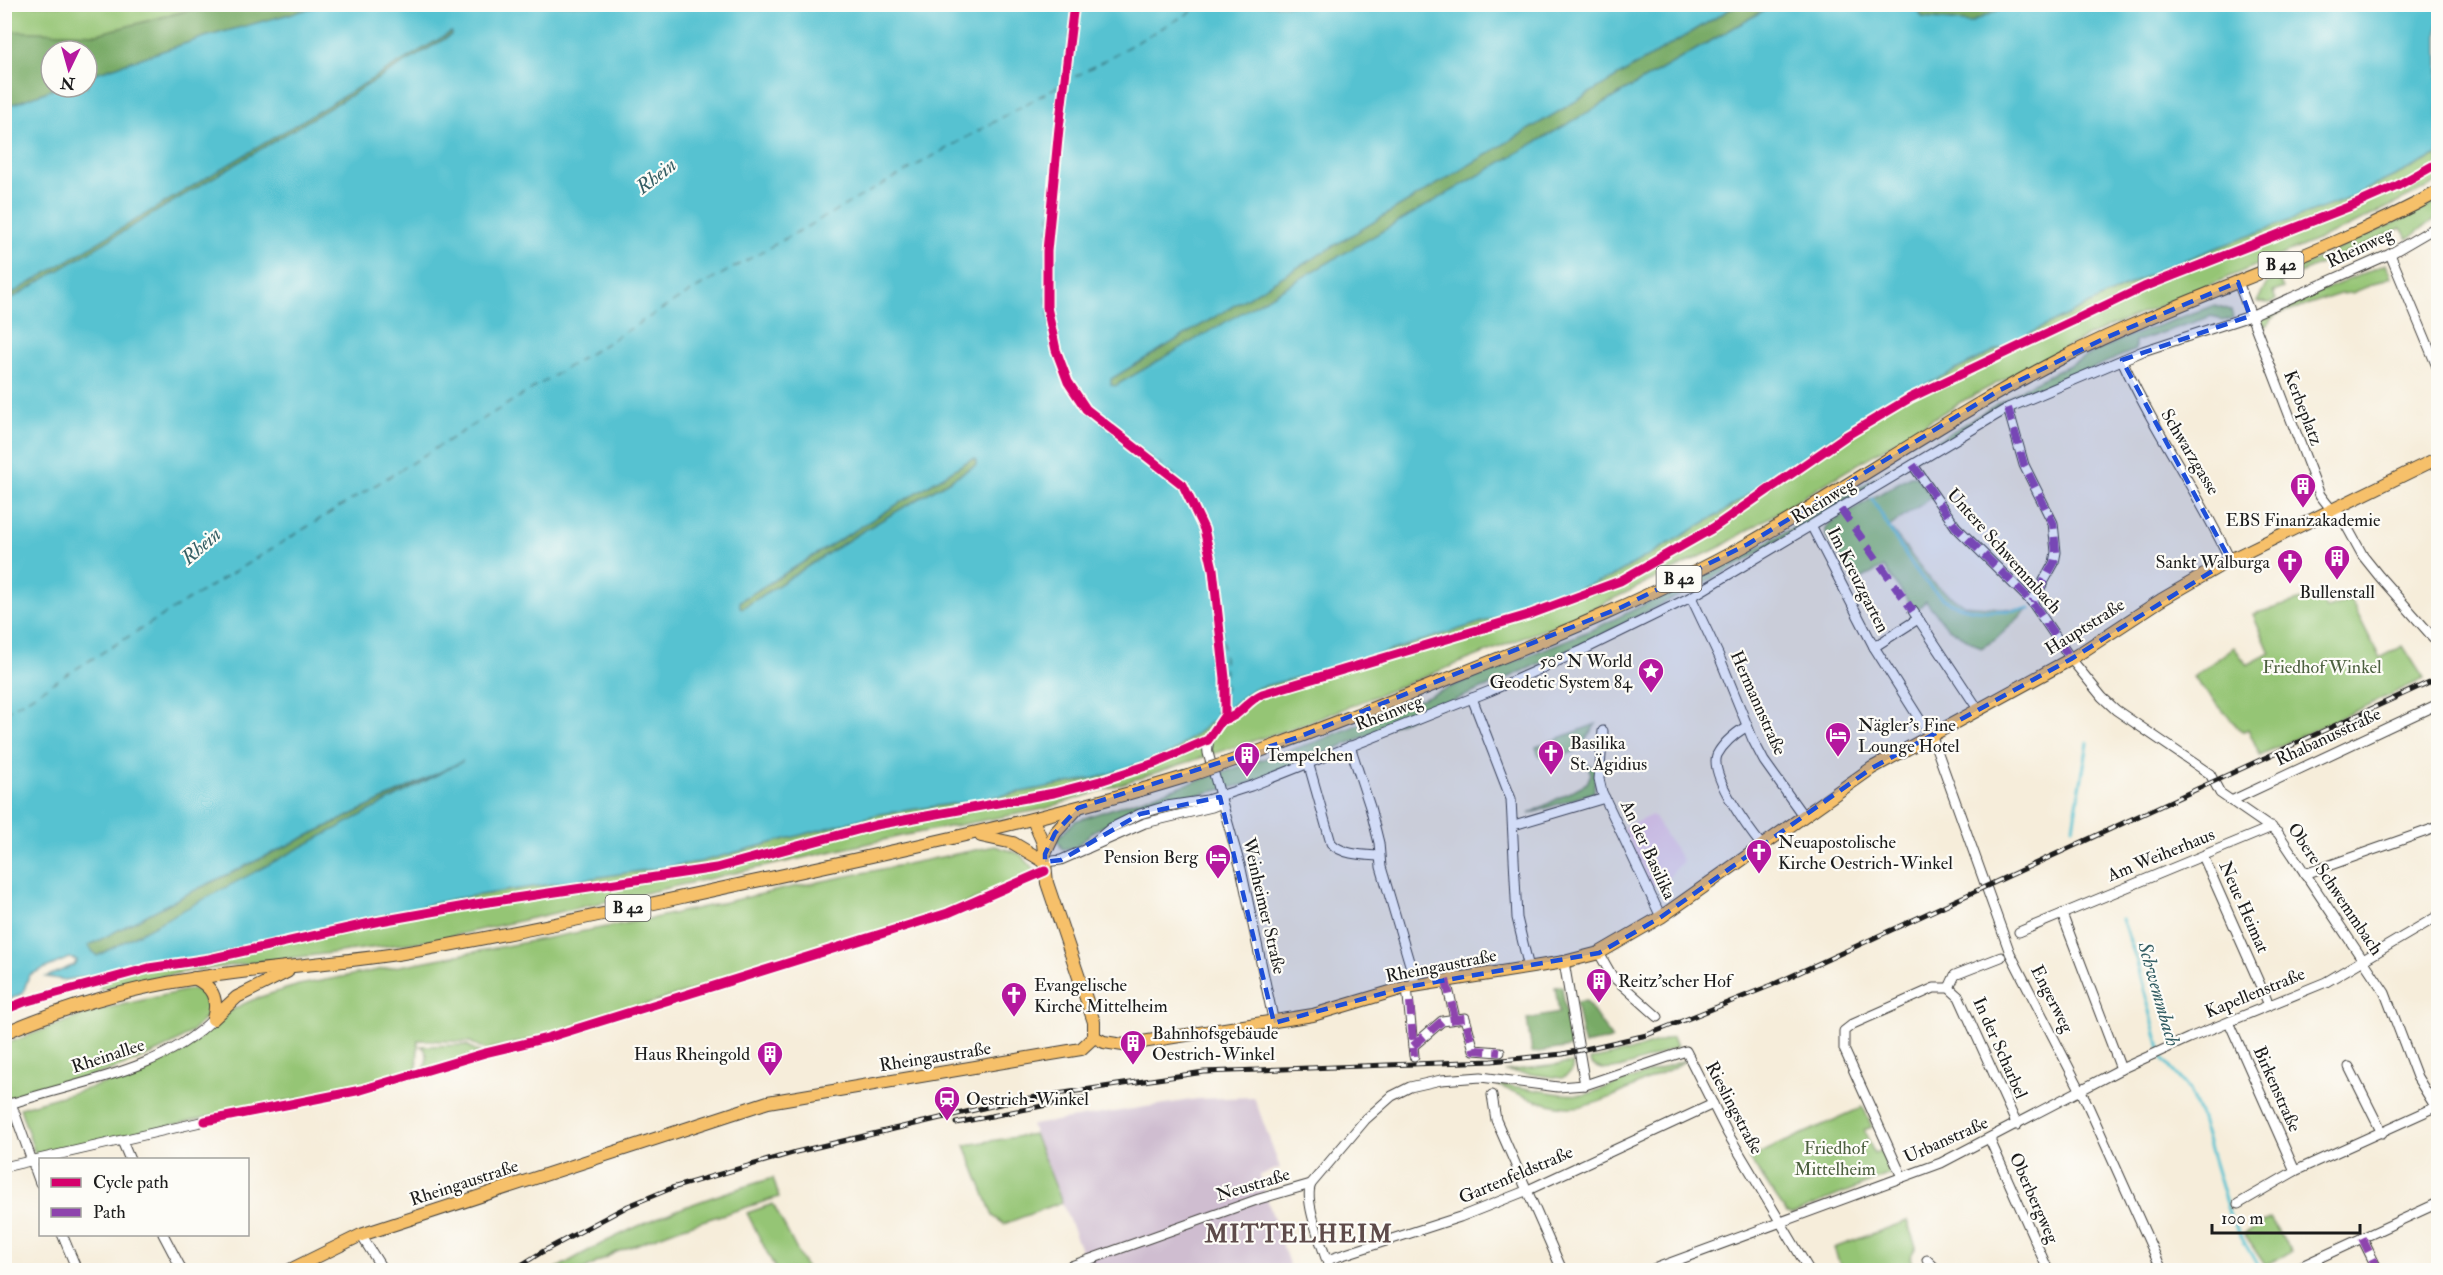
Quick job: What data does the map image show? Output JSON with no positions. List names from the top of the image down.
{
  "streets": {
    "main road": ["B 42", "Hauptstraße", "Rheingaustraße"],
    "street": [
      "Rheinweg",
      "Kerbeplatz",
      "Schwarzgasse",
      "Untere Schwemmbach",
      "Im Kreuzgarten",
      "Hermannstraße",
      "Rhabanusstraße",
      "An der Basilika",
      "Am Weiherhaus",
      "Obere Schwemmbach",
      "Weinheimer Straße",
      "Neue Heimat",
      "Kapellenstraße",
      "Engerweg",
      "In der Scharbel",
      "Rheinallee",
      "Birkenstraße",
      "Rieslingstraße",
      "Urbanstraße",
      "Gartenfeldstraße",
      "Neustraße",
      "Oberbergweg"
    ]
  },
  "crossings": [
    ["Rheinweg", "Kerbeplatz"],
    ["Rheinweg", "Schwarzgasse"],
    ["Rheinweg", "Untere Schwemmbach"],
    ["Rheinweg", "Im Kreuzgarten"],
    ["Rheinweg", "Hermannstraße"],
    ["Rheinweg", "Weinheimer Straße"],
    ["B 42", "Kerbeplatz"],
    ["Kerbeplatz", "Hauptstraße"],
    ["Schwarzgasse", "Hauptstraße"],
    ["Untere Schwemmbach", "Hauptstraße"],
    ["Untere Schwemmbach", "Obere Schwemmbach"],
    ["Im Kreuzgarten", "Hauptstraße"],
    ["Im Kreuzgarten", "Engerweg"],
    ["Hauptstraße", "Hermannstraße"],
    ["Hauptstraße", "Obere Schwemmbach"],
    ["Hauptstraße", "Rheingaustraße"],
    ["Hauptstraße", "Engerweg"],
    ["Rhabanusstraße", "Obere Schwemmbach"],
    ["An der Basilika", "Rheingaustraße"],
    ["Am Weiherhaus", "Obere Schwemmbach"],
    ["Am Weiherhaus", "Neue Heimat"],
    ["Obere Schwemmbach", "Kapellenstraße"],
    ["Weinheimer Straße", "Rheingaustraße"],
    ["Neue Heimat", "Kapellenstraße"],
    ["Kapellenstraße", "Engerweg"],
    ["Kapellenstraße", "Birkenstraße"],
    ["Kapellenstraße", "Urbanstraße"],
    ["Engerweg", "Urbanstraße"],
    ["In der Scharbel", "Urbanstraße"],
    ["Rieslingstraße", "Urbanstraße"],
    ["Rieslingstraße", "Gartenfeldstraße"],
    ["Rieslingstraße", "Neustraße"],
    ["Urbanstraße", "Oberbergweg"]
  ],
  "districts": ["MITTELHEIM"],
  "water": ["Rhein", "Schwemmbach"],
  "parks": ["Friedhof Winkel", "Friedhof Mittelheim"],
  "places": {
    "building": [
      "EBS Finanzakademie",
      "Bullenstall",
      "Tempelchen",
      "Reitz’scher Hof",
      "Bahnhofsgebäude Oestrich-Winkel",
      "Haus Rheingold"
    ],
    "church": [
      "Sankt Walburga",
      "Basilika St. Ägidius",
      "Neuapostolische Kirche Oestrich-Winkel",
      "Evangelische Kirche Mittelheim"
    ],
    "place": ["50° N World Geodetic System 84"],
    "hotel": ["Nägler's Fine Lounge Hotel", "Pension Berg"],
    "station": ["Oestrich-Winkel"]
  },
  "legend": ["Cycle path", "Path"],
  "scale_bar": "100 m",
  "north": "bottom"
}
